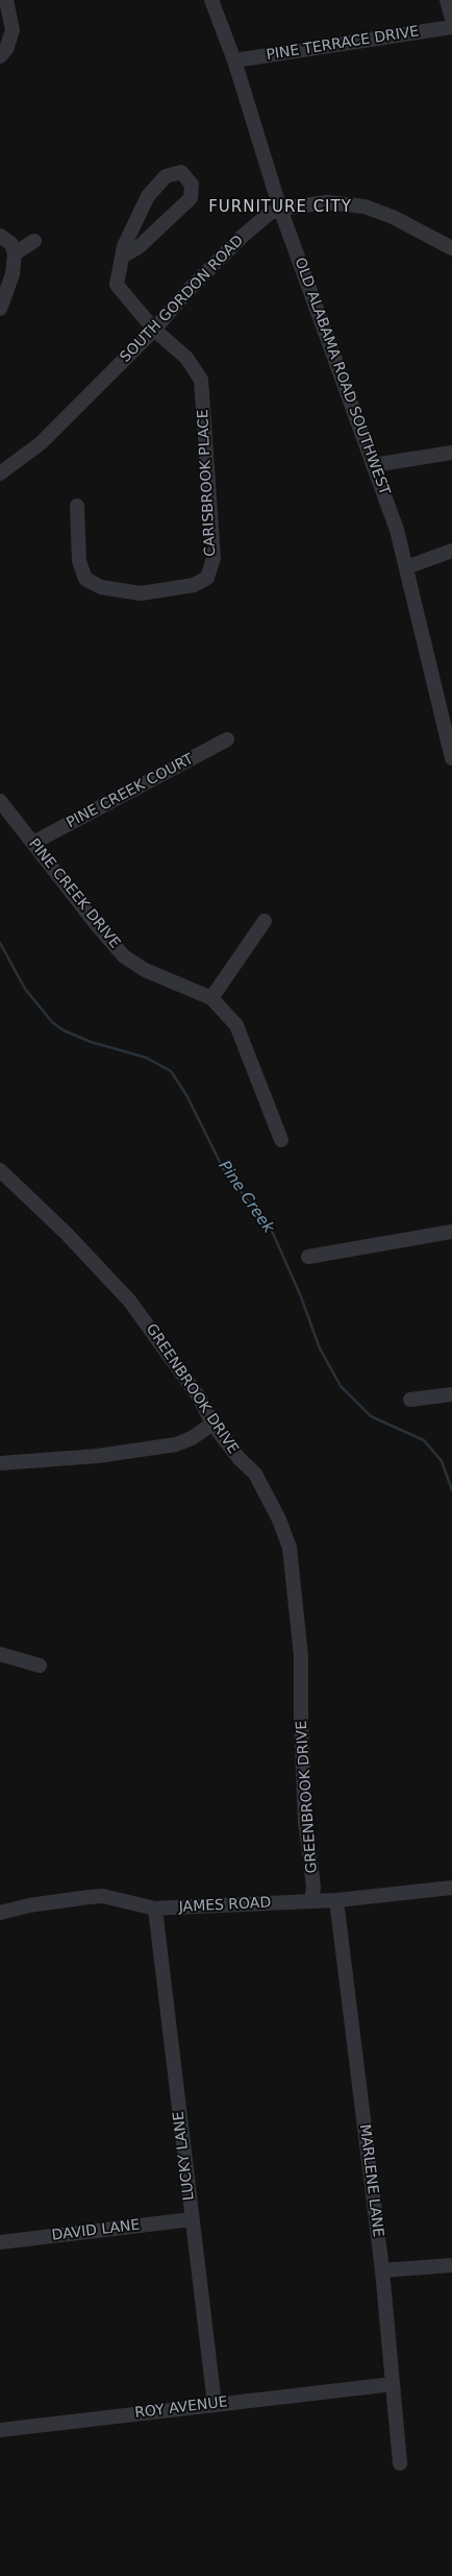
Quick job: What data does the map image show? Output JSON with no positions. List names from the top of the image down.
{
  "streets": {
    "street": [
      "PINE TERRACE DRIVE",
      "SOUTH GORDON ROAD",
      "OLD ALABAMA ROAD SOUTHWEST",
      "CARISBROOK PLACE",
      "PINE CREEK COURT",
      "PINE CREEK DRIVE",
      "GREENBROOK DRIVE",
      "JAMES ROAD",
      "LUCKY LANE",
      "MARLENE LANE",
      "DAVID LANE",
      "ROY AVENUE"
    ]
  },
  "crossings": [
    ["PINE TERRACE DRIVE", "OLD ALABAMA ROAD SOUTHWEST"],
    ["SOUTH GORDON ROAD", "OLD ALABAMA ROAD SOUTHWEST"],
    ["SOUTH GORDON ROAD", "CARISBROOK PLACE"],
    ["PINE CREEK COURT", "PINE CREEK DRIVE"],
    ["GREENBROOK DRIVE", "JAMES ROAD"],
    ["JAMES ROAD", "LUCKY LANE"],
    ["JAMES ROAD", "MARLENE LANE"],
    ["LUCKY LANE", "DAVID LANE"],
    ["LUCKY LANE", "ROY AVENUE"],
    ["MARLENE LANE", "ROY AVENUE"]
  ],
  "districts": ["FURNITURE CITY"],
  "water": ["Pine Creek"]
}
